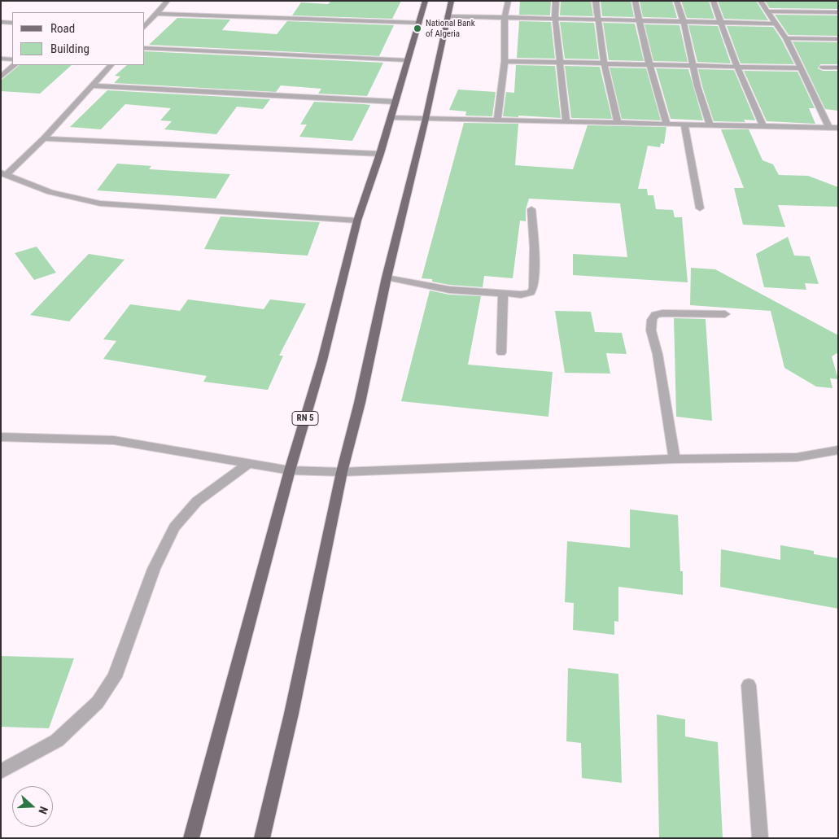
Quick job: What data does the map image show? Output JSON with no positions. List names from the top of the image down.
{
  "streets": {
    "main road": ["RN 5"]
  },
  "places": ["National Bank of Algeria"],
  "legend": ["Road", "Building"],
  "north": "right"
}
